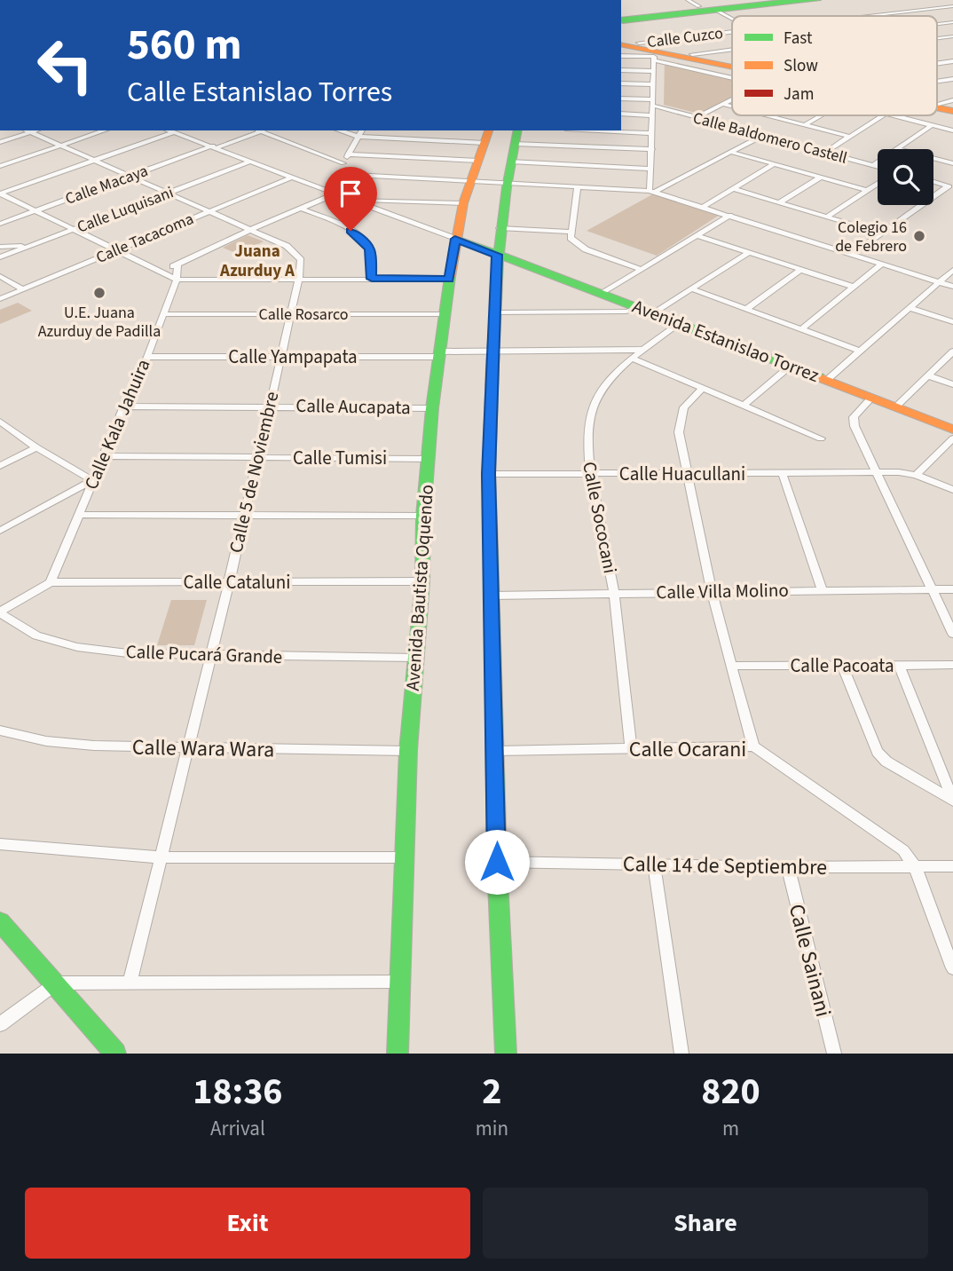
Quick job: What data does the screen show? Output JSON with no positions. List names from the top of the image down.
{
  "streets": {
    "main road": ["Avenida Estanislao Torrez", "Avenida Bautista Oquendo"],
    "street": [
      "Calle Cuzco",
      "Calle Baldomero Castell",
      "Calle Macaya",
      "Calle Luquisani",
      "Calle Tacacoma",
      "Calle Rosarco",
      "Calle Yampapata",
      "Calle Aucapata",
      "Calle Kala Jahuira",
      "Calle Tumisi",
      "Calle 5 de Noviembre",
      "Calle Huacullani",
      "Calle Sococani",
      "Calle Cataluni",
      "Calle Villa Molino",
      "Calle Pucará Grande",
      "Calle Pacoata",
      "Calle Wara Wara",
      "Calle Ocarani",
      "Calle 14 de Septiembre",
      "Calle Sainani"
    ]
  },
  "crossings": [
    ["Calle Macaya", "Calle 5 de Noviembre"],
    ["Calle Luquisani", "Calle 5 de Noviembre"],
    ["Calle Tacacoma", "Calle 5 de Noviembre"],
    ["Calle Rosarco", "Calle Kala Jahuira"],
    ["Calle Rosarco", "Calle 5 de Noviembre"],
    ["Calle Rosarco", "Avenida Bautista Oquendo"],
    ["Avenida Estanislao Torrez", "Calle Sococani"],
    ["Avenida Estanislao Torrez", "Avenida Bautista Oquendo"],
    ["Calle Yampapata", "Calle Kala Jahuira"],
    ["Calle Yampapata", "Calle 5 de Noviembre"],
    ["Calle Yampapata", "Calle Sococani"],
    ["Calle Yampapata", "Avenida Bautista Oquendo"],
    ["Calle Aucapata", "Calle Kala Jahuira"],
    ["Calle Aucapata", "Calle 5 de Noviembre"],
    ["Calle Aucapata", "Avenida Bautista Oquendo"],
    ["Calle Kala Jahuira", "Calle Tumisi"],
    ["Calle Kala Jahuira", "Calle Cataluni"],
    ["Calle Tumisi", "Calle 5 de Noviembre"],
    ["Calle Tumisi", "Avenida Bautista Oquendo"],
    ["Calle 5 de Noviembre", "Calle Cataluni"],
    ["Calle 5 de Noviembre", "Calle Pucará Grande"],
    ["Calle 5 de Noviembre", "Calle Wara Wara"],
    ["Calle Huacullani", "Calle Sococani"],
    ["Calle Sococani", "Calle Villa Molino"],
    ["Calle Sococani", "Calle Ocarani"],
    ["Calle Cataluni", "Avenida Bautista Oquendo"],
    ["Avenida Bautista Oquendo", "Calle Pucará Grande"],
    ["Avenida Bautista Oquendo", "Calle Wara Wara"],
    ["Calle Ocarani", "Calle 14 de Septiembre"],
    ["Calle 14 de Septiembre", "Calle Sainani"]
  ],
  "districts": ["Juana Azurduy A"],
  "places": ["Colegio 16 de Febrero", "U.E. Juana Azurduy de Padilla"],
  "legend": ["Fast", "Slow", "Jam"],
  "page": {
    "turn": ["560 m", "Calle Estanislao Torres"],
    "eta": [
      "18:36",
      "Arrival",
      "2",
      "min",
      "820",
      "m"
    ],
    "buttons": ["Exit", "Share"]
  }
}
